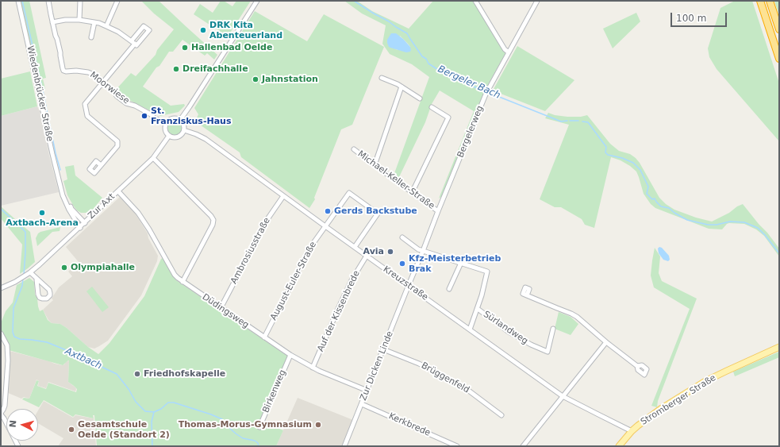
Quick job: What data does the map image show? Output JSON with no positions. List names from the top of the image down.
{
  "streets": {
    "main road": ["Stromberger Straße"],
    "street": [
      "Moorwiese",
      "Wiedenbrücker Straße",
      "Bergelerweg",
      "Michael-Keller-Straße",
      "Zur Axt",
      "Ambrosiusstraße",
      "August-Euler-Straße",
      "Kreuzstraße",
      "Düdingsweg",
      "Auf der Kissenbrede",
      "Sürlandweg",
      "Zur Dicken Linde",
      "Brüggenfeld",
      "Birkenweg",
      "Kerkbrede"
    ]
  },
  "crossings": [
    ["Moorwiese", "Zur Axt"],
    ["Moorwiese", "Kreuzstraße"],
    ["Wiedenbrücker Straße", "Zur Axt"],
    ["Bergelerweg", "Michael-Keller-Straße"],
    ["Bergelerweg", "Kreuzstraße"],
    ["Bergelerweg", "Zur Dicken Linde"],
    ["Zur Axt", "Kreuzstraße"],
    ["Zur Axt", "Düdingsweg"],
    ["Ambrosiusstraße", "Kreuzstraße"],
    ["Ambrosiusstraße", "Düdingsweg"],
    ["August-Euler-Straße", "Kreuzstraße"],
    ["August-Euler-Straße", "Düdingsweg"],
    ["Kreuzstraße", "Auf der Kissenbrede"],
    ["Kreuzstraße", "Sürlandweg"],
    ["Kreuzstraße", "Zur Dicken Linde"],
    ["Kreuzstraße", "Stromberger Straße"],
    ["Düdingsweg", "Auf der Kissenbrede"],
    ["Düdingsweg", "Zur Dicken Linde"],
    ["Düdingsweg", "Birkenweg"],
    ["Zur Dicken Linde", "Brüggenfeld"],
    ["Zur Dicken Linde", "Kerkbrede"]
  ],
  "water": ["Bergeler Bach", "Axtbach"],
  "places": [
    "DRK Kita Abenteuerland",
    "Hallenbad Oelde",
    "Dreifachhalle",
    "Jahnstation",
    "St. Franziskus-Haus",
    "Gerds Backstube",
    "Axtbach-Arena",
    "Avia",
    "Kfz-Meisterbetrieb Brak",
    "Olympiahalle",
    "Friedhofskapelle",
    "Thomas-Morus-Gymnasium",
    "Gesamtschule Oelde (Standort 2)"
  ],
  "scale_bar": "100 m",
  "north": "left"
}
